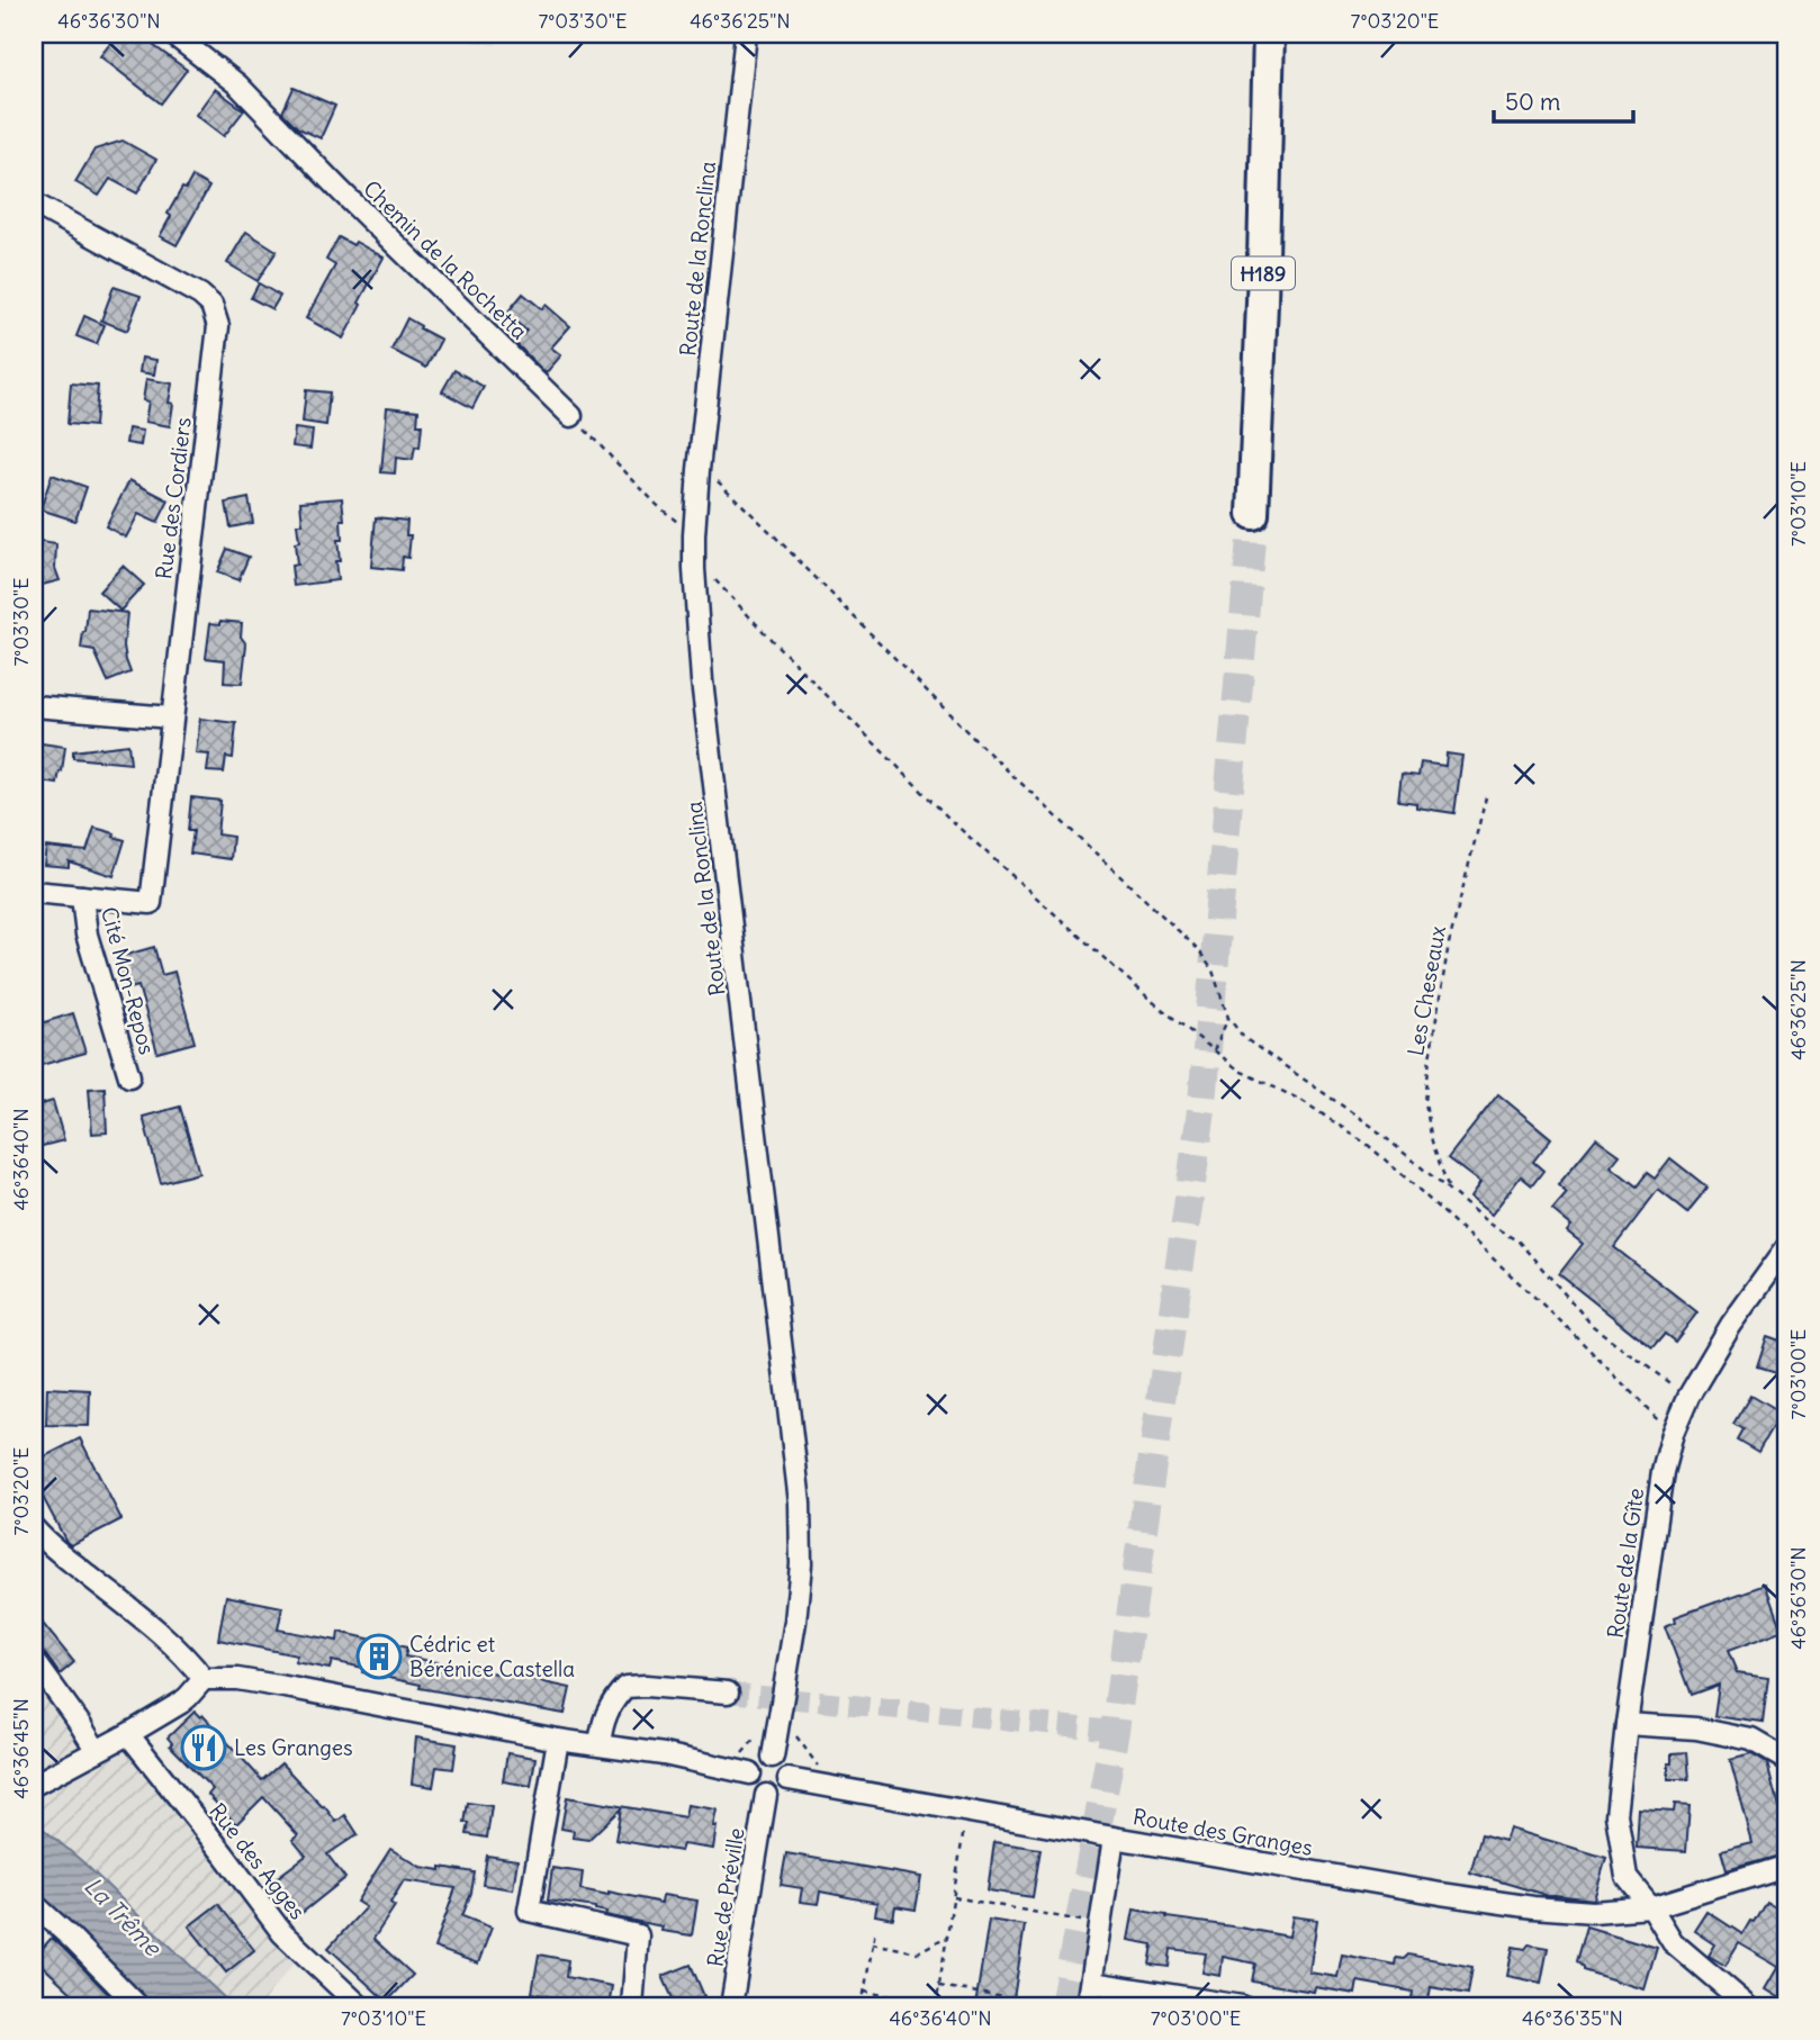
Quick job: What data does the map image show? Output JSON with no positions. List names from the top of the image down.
{
  "streets": {
    "highway": ["H189"],
    "street": [
      "Route de la Ronclina",
      "Chemin de la Rochetta",
      "Rue des Cordiers",
      "Cité Mon-Repos",
      "Route de la Gîte",
      "Route des Granges",
      "Rue des Agges",
      "Rue de Préville"
    ],
    "path": ["Les Cheseaux"]
  },
  "crossings": [
    ["Route de la Ronclina", "Route des Granges"],
    ["Route de la Ronclina", "Rue de Préville"],
    ["Rue des Cordiers", "Cité Mon-Repos"],
    ["Route de la Gîte", "Route des Granges"],
    ["Route des Granges", "Rue de Préville"]
  ],
  "water": ["La Trême"],
  "places": {
    "building": ["Cédric et Bérénice Castella"],
    "restaurant": ["Les Granges"]
  },
  "scale_bar": "50 m",
  "coordinates": [
    "46°36'30\"N",
    "7°03'30\"E",
    "46°36'25\"N",
    "7°03'20\"E",
    "7°03'10\"E",
    "46°36'40\"N",
    "7°03'00\"E",
    "46°36'45\"N",
    "46°36'35\"N"
  ]
}
